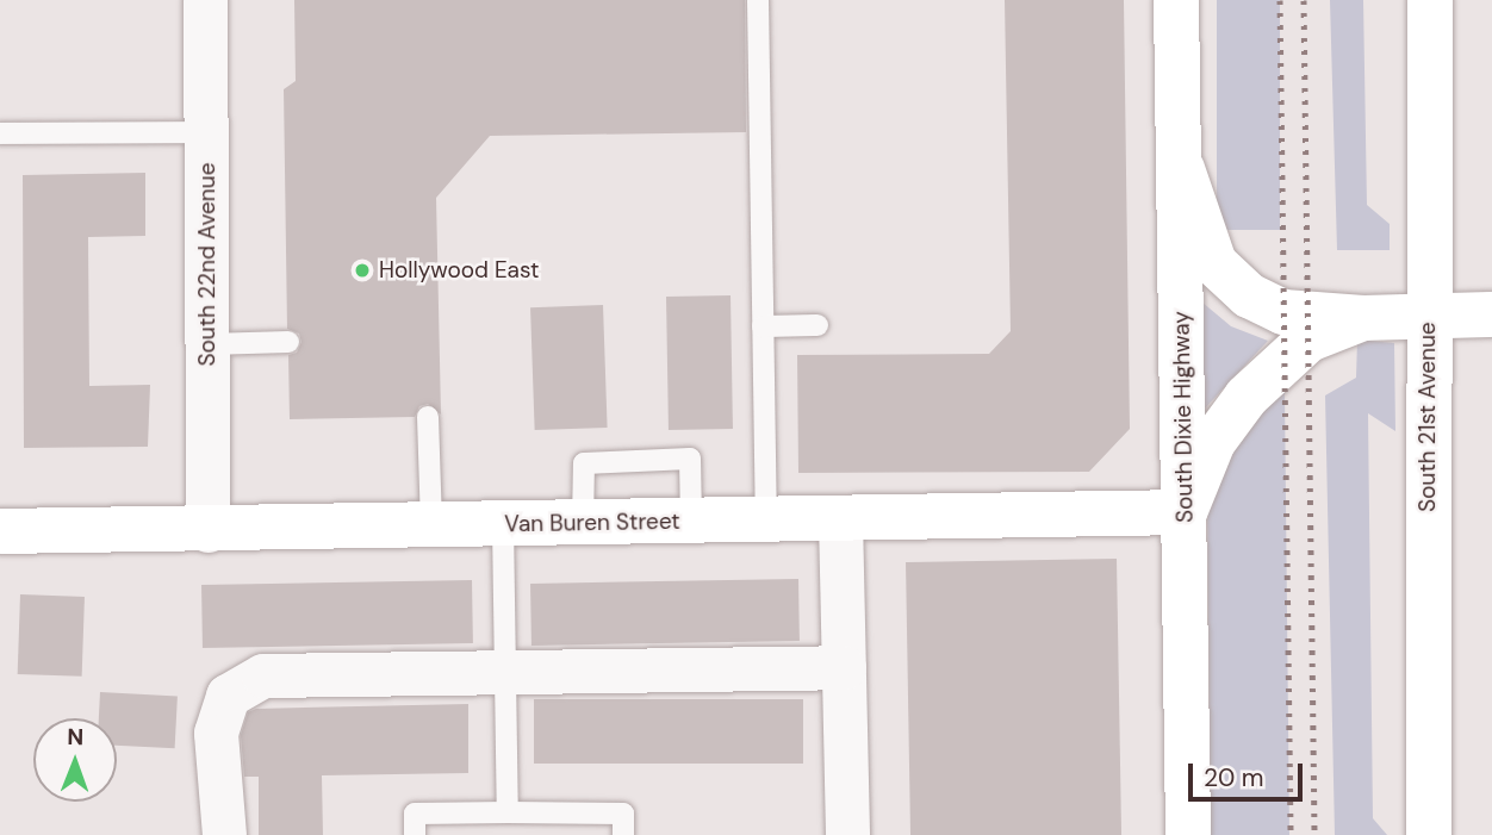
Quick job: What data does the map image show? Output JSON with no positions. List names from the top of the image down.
{
  "streets": {
    "main road": ["South Dixie Highway", "South 21st Avenue", "Van Buren Street"],
    "street": ["South 22nd Avenue"]
  },
  "crossings": [
    ["South 22nd Avenue", "Van Buren Street"],
    ["South Dixie Highway", "Van Buren Street"]
  ],
  "places": ["Hollywood East"],
  "scale_bar": "20 m",
  "north": "top"
}
